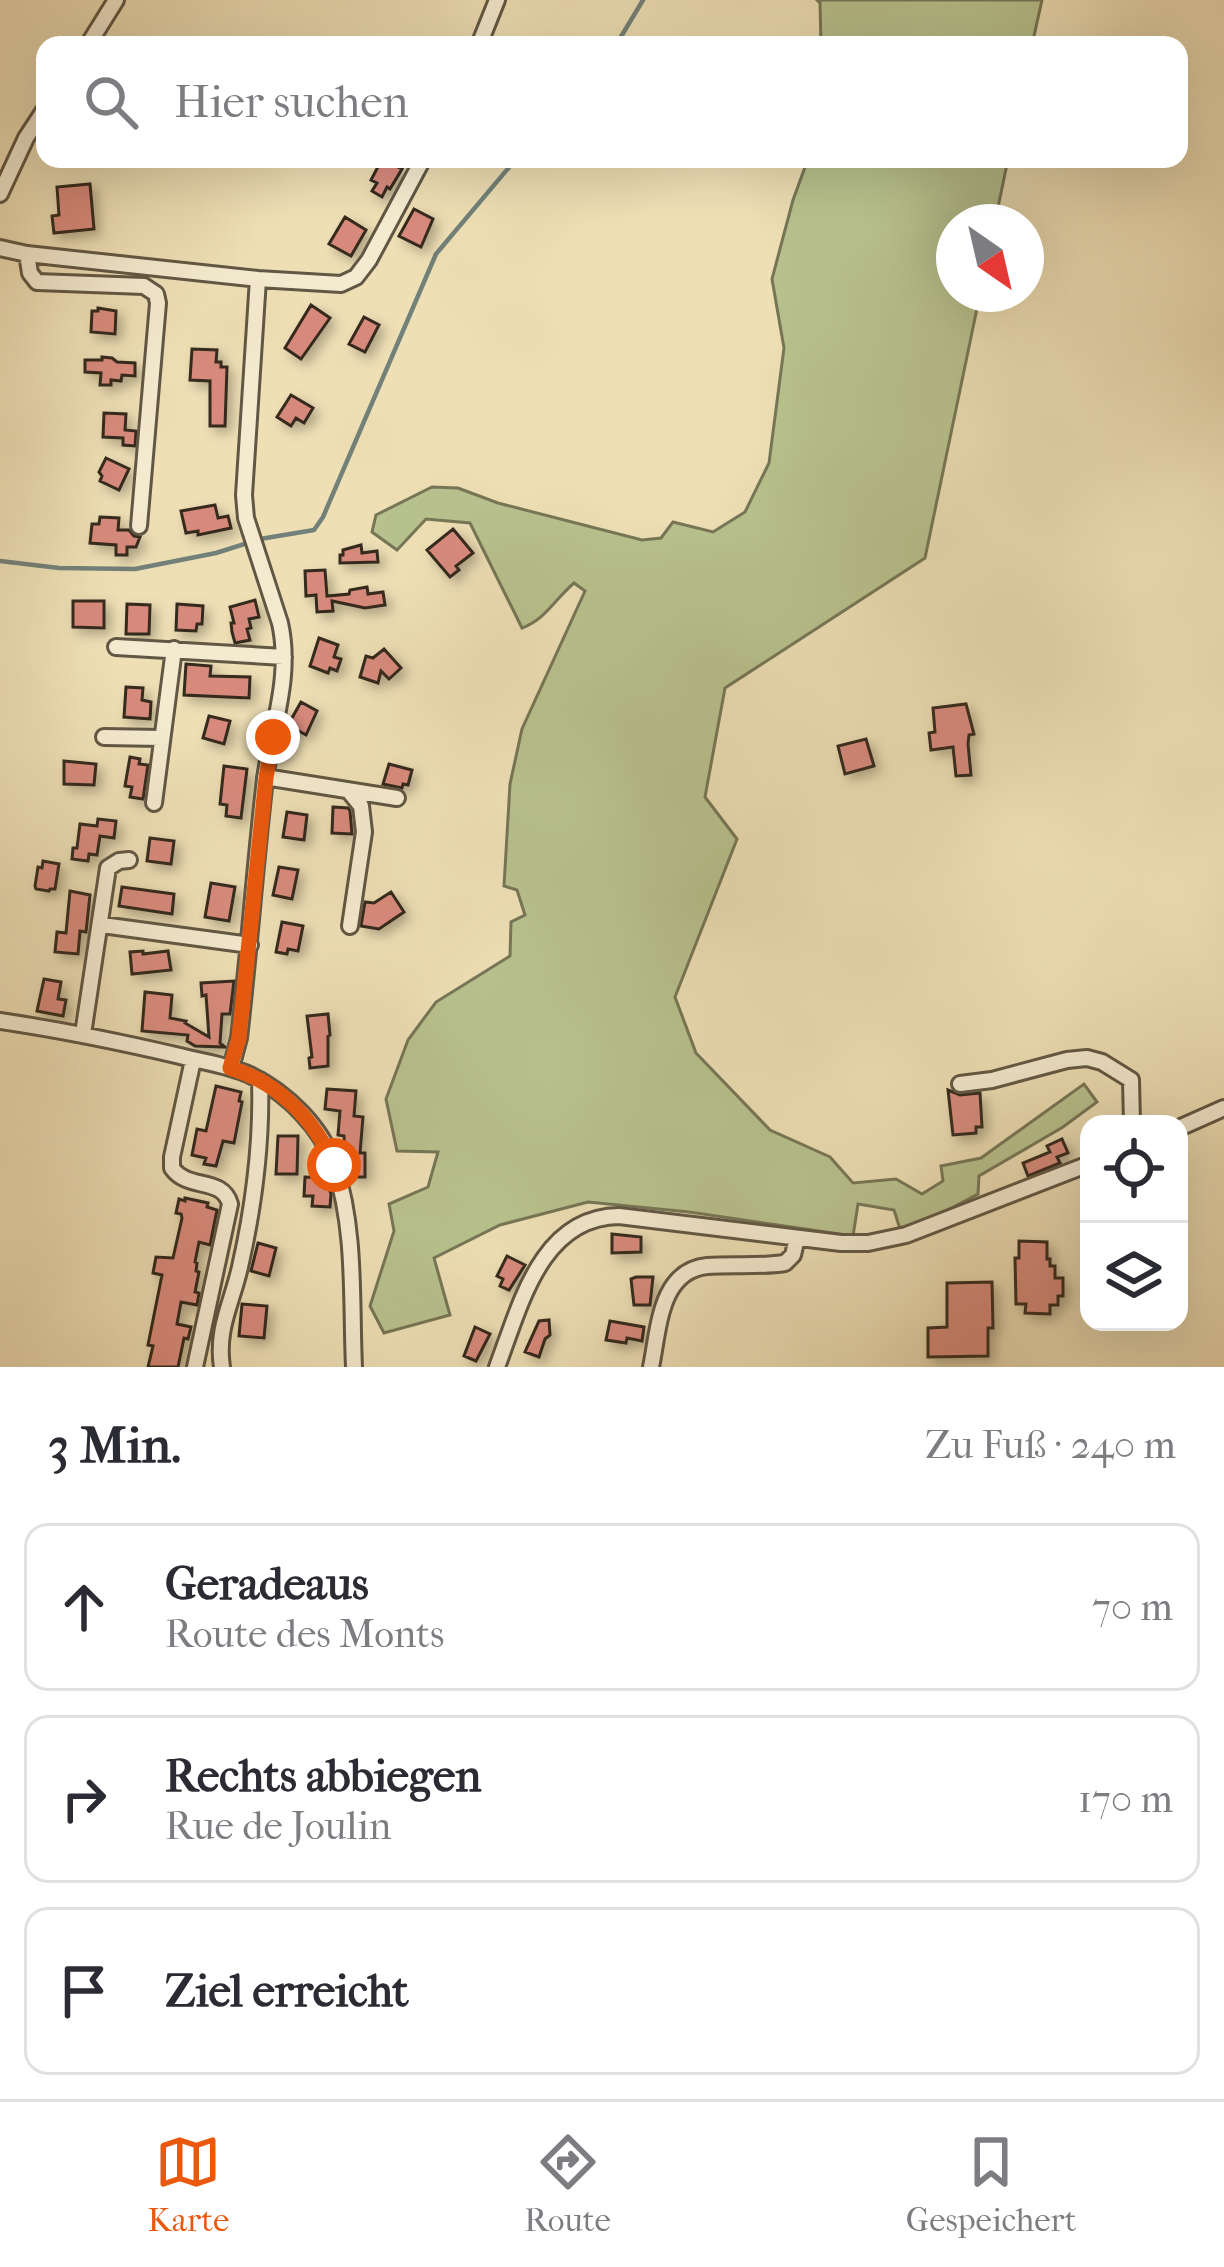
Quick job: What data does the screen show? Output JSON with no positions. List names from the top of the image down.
{
  "north": "bottom right",
  "page": {
    "search": "Hier suchen",
    "heading": ["3 Min.", "Zu Fuß · 240 m"],
    "list": [
      ["Geradeaus", "Route des Monts", "70 m"],
      ["Rechts abbiegen", "Rue de Joulin", "170 m"],
      "Ziel erreicht"
    ],
    "nav": ["Karte", "Route", "Gespeichert"]
  }
}
